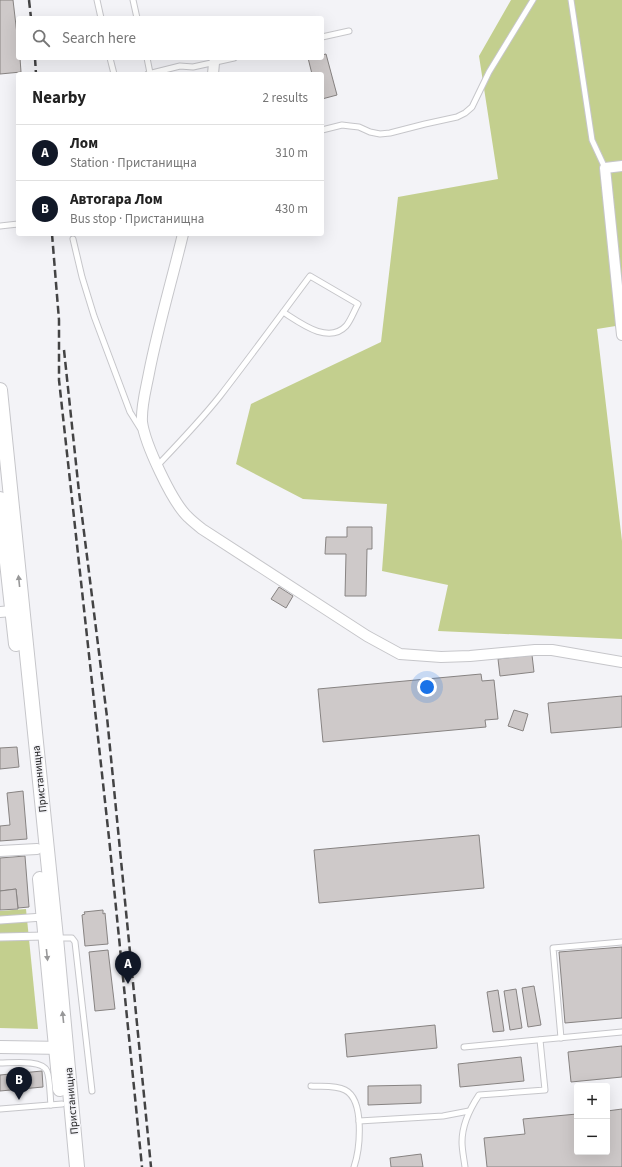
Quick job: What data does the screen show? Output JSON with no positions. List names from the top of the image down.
{
  "streets": {
    "main road": ["Пристанищна"]
  },
  "page": {
    "search": "Search here",
    "heading": ["Nearby", "2 results"],
    "list": [
      {
        "mark": "A",
        "name": "Лом",
        "note": "Station · Пристанищна",
        "value": "310 m"
      },
      {
        "mark": "B",
        "name": "Автогара Лом",
        "note": "Bus stop · Пристанищна",
        "value": "430 m"
      }
    ],
    "pins": ["A", "B"],
    "map_buttons": ["+", "−"]
  }
}
